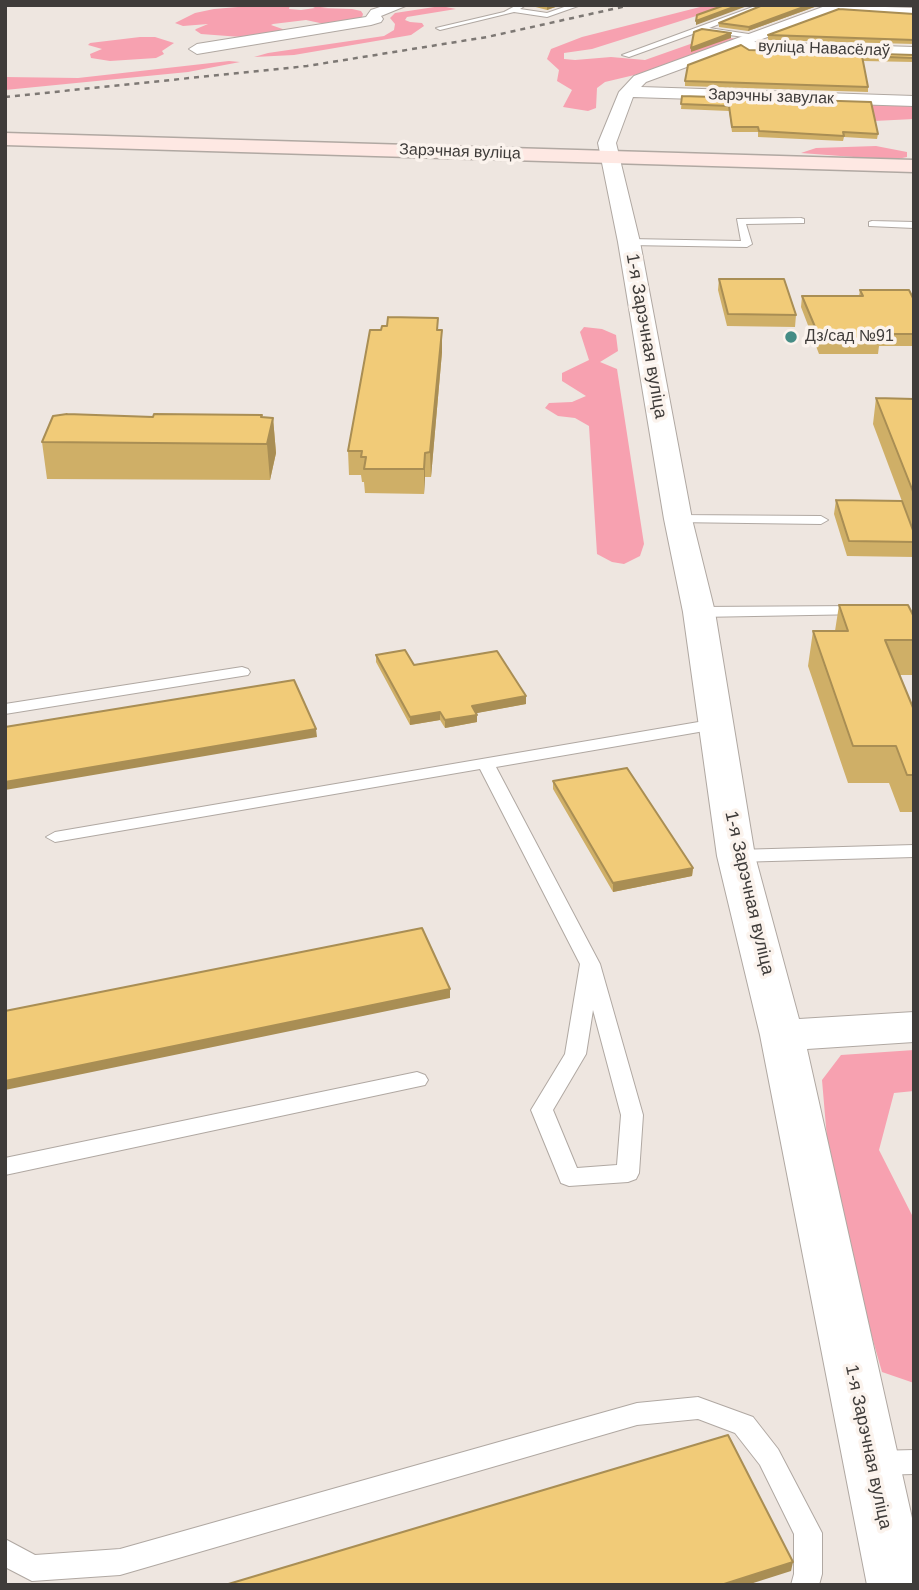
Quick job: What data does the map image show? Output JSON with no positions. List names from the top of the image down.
{
  "streets": {
    "street": [
      "вуліца Навасёлаў",
      "Зарэчны завулак",
      "Зарэчная вуліца",
      "1-я Зарэчная вуліца"
    ]
  },
  "crossings": [
    ["Зарэчная вуліца", "1-я Зарэчная вуліца"]
  ],
  "places": ["Дз/сад №91"]
}
